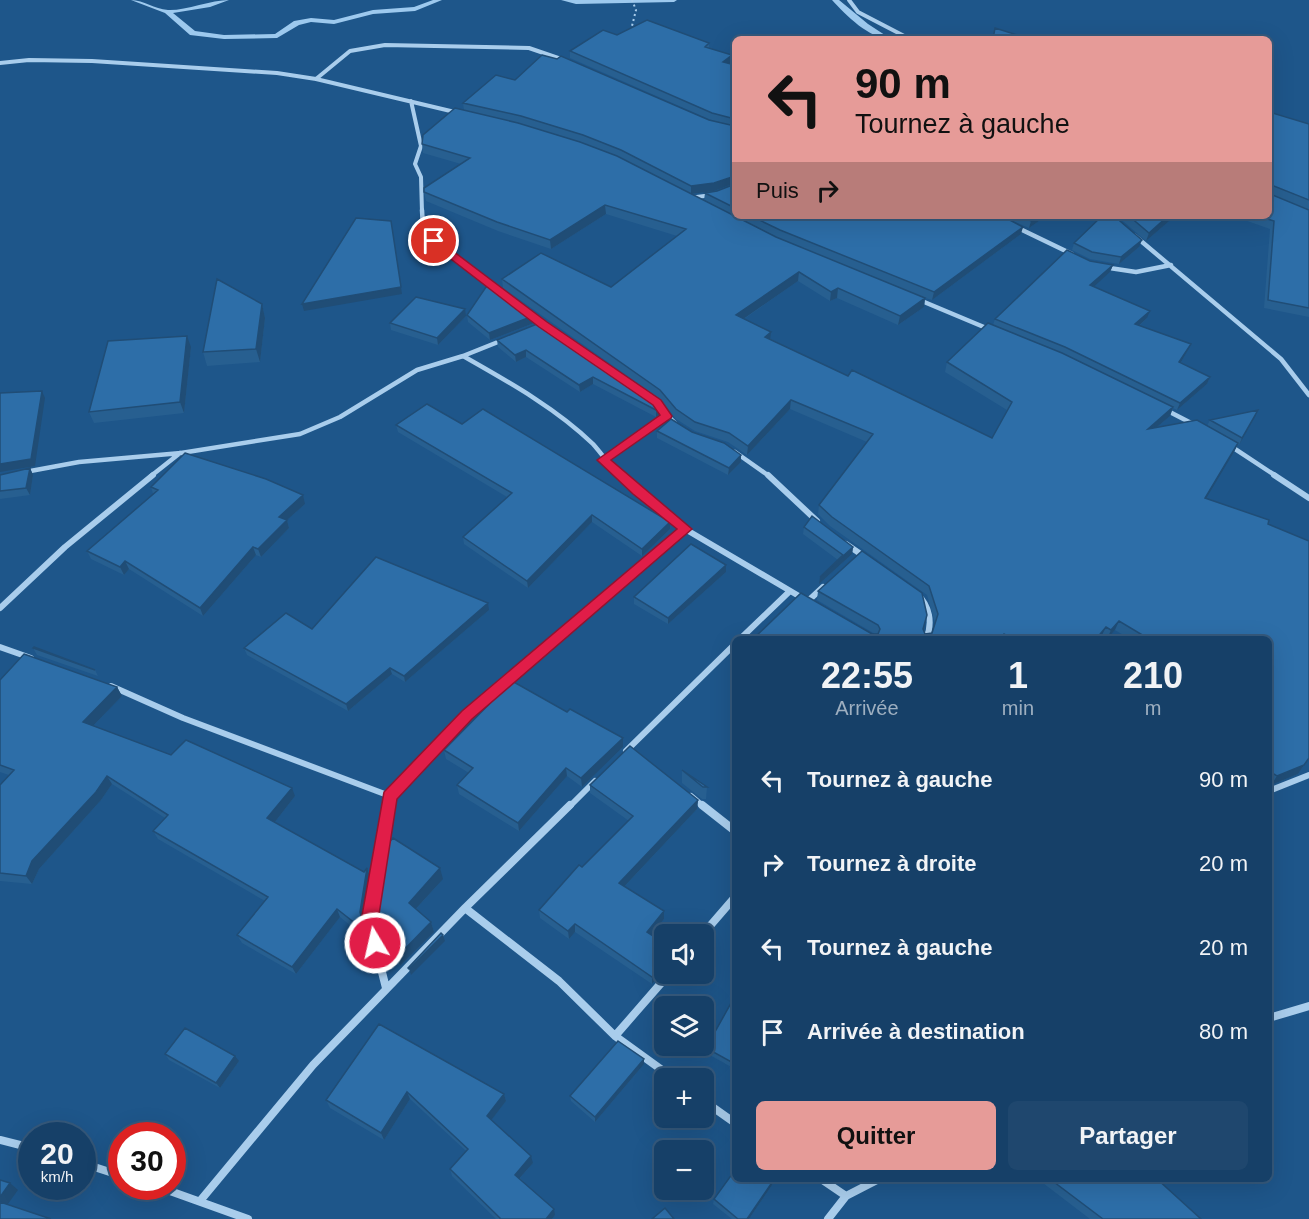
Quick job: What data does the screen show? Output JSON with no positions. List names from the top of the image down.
{
  "page": {
    "turn": ["90 m", "Tournez à gauche"],
    "then": "Puis",
    "eta": [
      "22:55",
      "Arrivée",
      "1",
      "min",
      "210",
      "m"
    ],
    "list": [
      {
        "name": "Tournez à gauche",
        "value": "90 m"
      },
      {
        "name": "Tournez à droite",
        "value": "20 m"
      },
      {
        "name": "Tournez à gauche",
        "value": "20 m"
      },
      {
        "name": "Arrivée à destination",
        "value": "80 m"
      }
    ],
    "map_buttons": ["+", "−"],
    "buttons": ["Quitter", "Partager"],
    "speed": "20 km/h",
    "limit": "30"
  }
}
